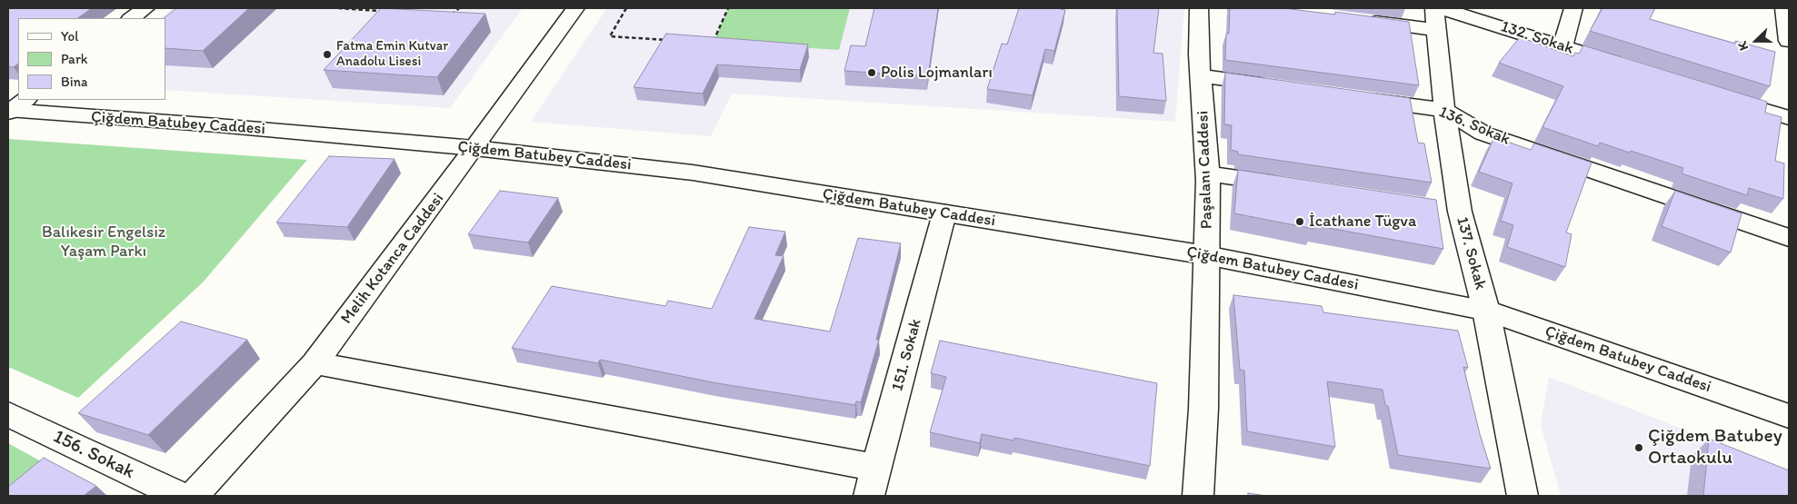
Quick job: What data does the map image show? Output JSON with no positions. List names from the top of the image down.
{
  "streets": {
    "street": [
      "132. Sokak",
      "Çiğdem Batubey Caddesi",
      "136. Sokak",
      "Paşalanı Caddesi",
      "137. Sokak",
      "Melih Kotanca Caddesi",
      "151. Sokak",
      "156. Sokak"
    ]
  },
  "crossings": [
    ["132. Sokak", "137. Sokak"],
    ["Çiğdem Batubey Caddesi", "Paşalanı Caddesi"],
    ["Çiğdem Batubey Caddesi", "137. Sokak"],
    ["Çiğdem Batubey Caddesi", "Melih Kotanca Caddesi"],
    ["Çiğdem Batubey Caddesi", "151. Sokak"],
    ["136. Sokak", "137. Sokak"]
  ],
  "parks": ["Balıkesir Engelsiz Yaşam Parkı"],
  "places": [
    "Fatma Emin Kutvar Anadolu Lisesi",
    "Polis Lojmanları",
    "İcathane Tügva",
    "Çiğdem Batubey Ortaokulu"
  ],
  "legend": ["Yol", "Park", "Bina"],
  "north": "left"
}
